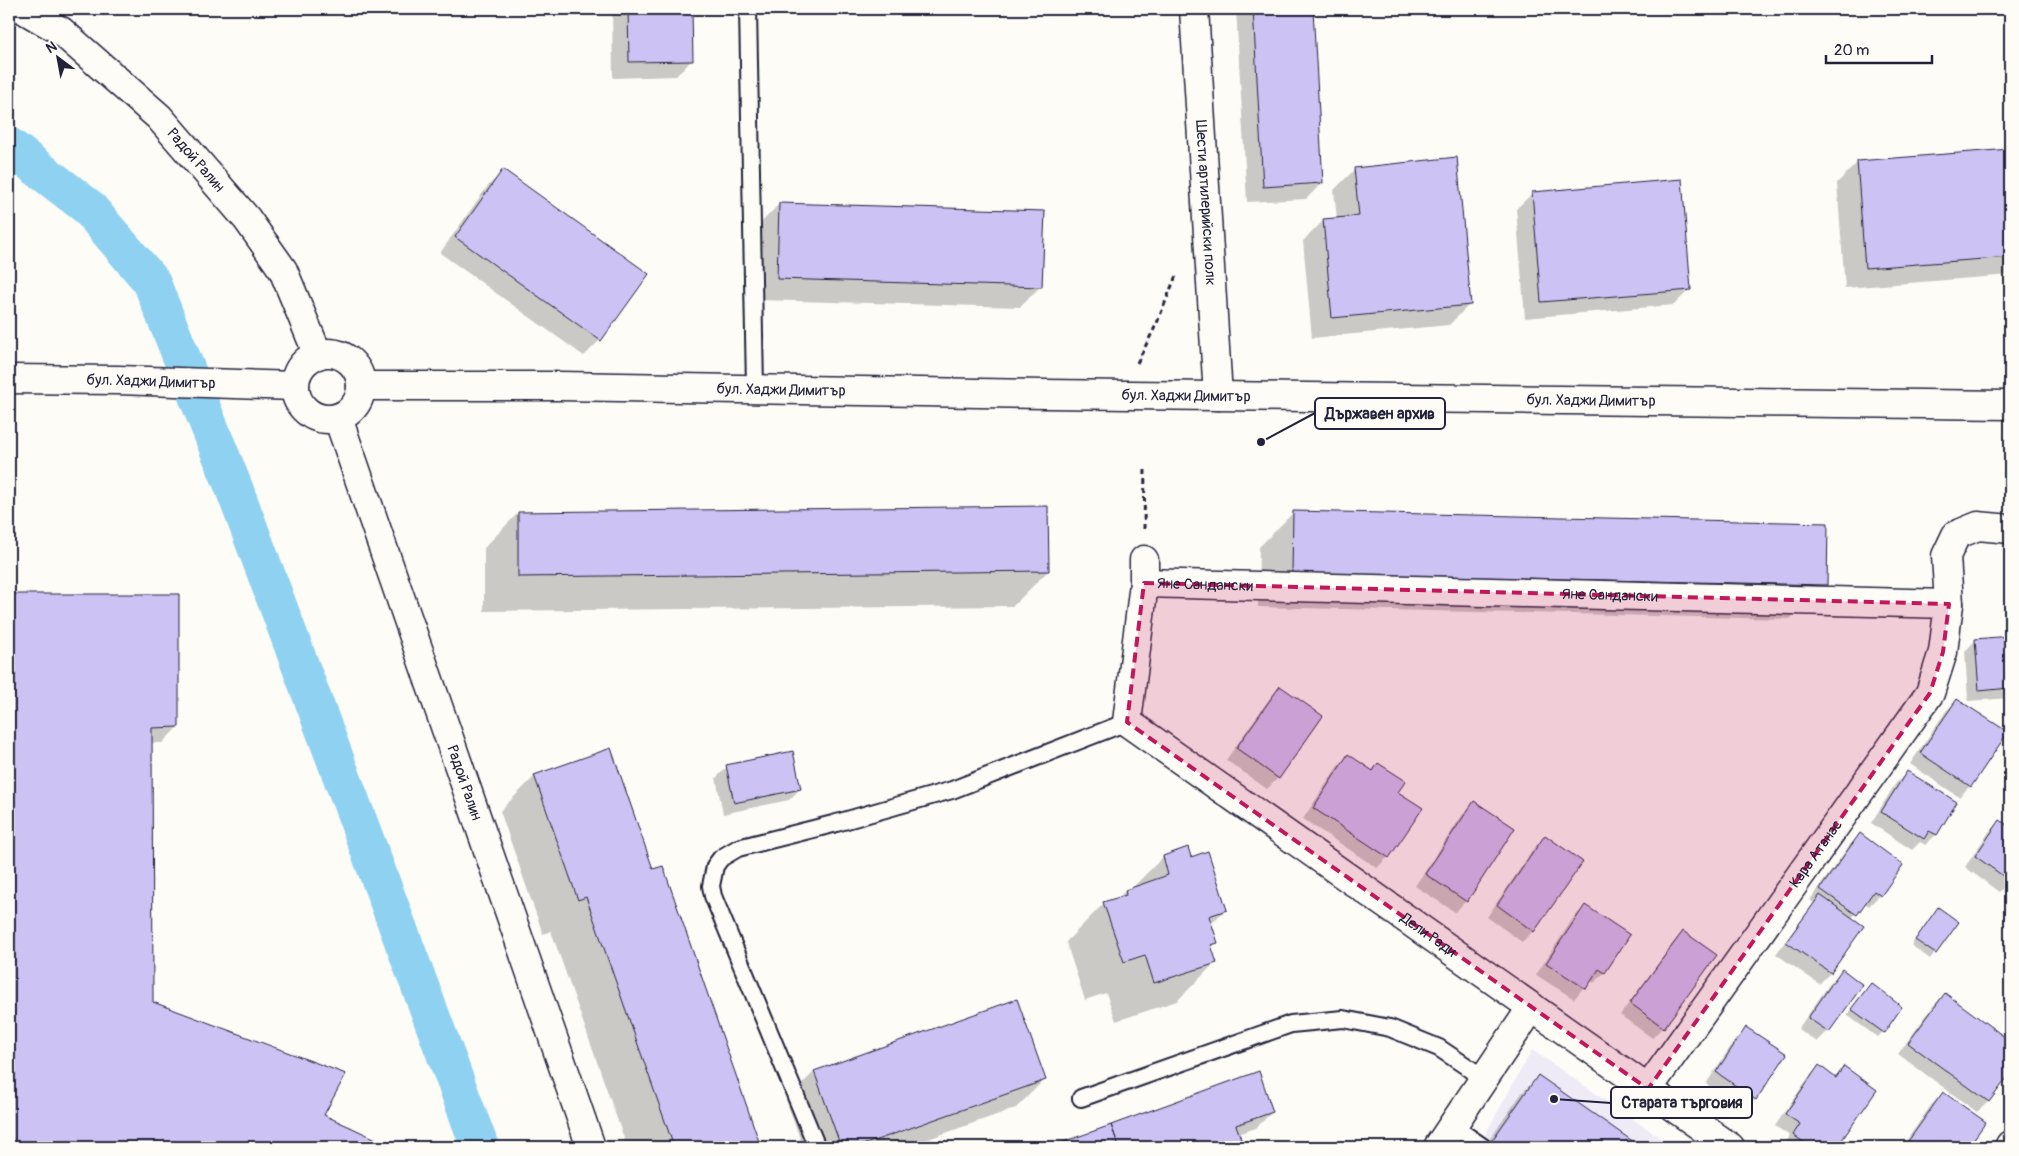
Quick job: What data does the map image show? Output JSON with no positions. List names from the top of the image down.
{
  "streets": {
    "street": [
      "Радой Ралин",
      "Шести артилерийски полк",
      "бул. Хаджи Димитър",
      "Яне Сандански",
      "Кара Атанас",
      "Дели Ради"
    ]
  },
  "crossings": [
    ["Радой Ралин", "бул. Хаджи Димитър"],
    ["Шести артилерийски полк", "бул. Хаджи Димитър"],
    ["Яне Сандански", "Кара Атанас"],
    ["Кара Атанас", "Дели Ради"]
  ],
  "places": ["Държавен архив", "Старата търговия"],
  "scale_bar": "20 m",
  "north": "top left"
}
